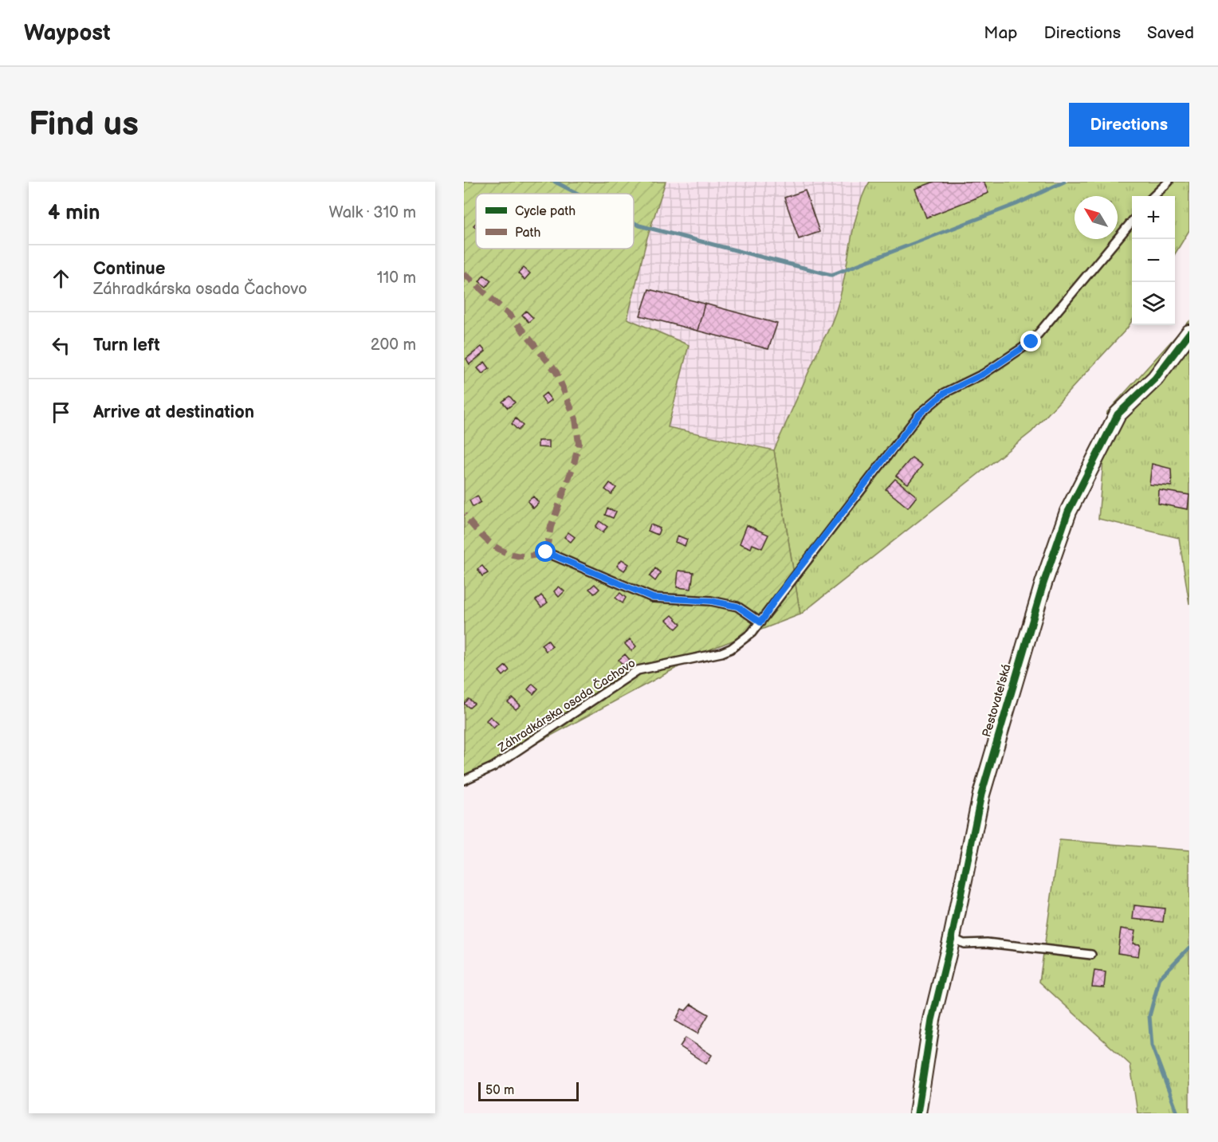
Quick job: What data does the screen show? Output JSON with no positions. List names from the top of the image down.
{
  "streets": {
    "street": ["Pestovateľská"],
    "lane": ["Záhradkárska osada Čachovo"]
  },
  "legend": ["Cycle path", "Path"],
  "scale_bar": "50 m",
  "north": "top left",
  "page": {
    "header": "Waypost",
    "nav": ["Map", "Directions", "Saved"],
    "buttons": "Directions",
    "title": "Find us",
    "heading": ["4 min", "Walk · 310 m"],
    "map_buttons": ["+", "−"],
    "list": [
      ["Continue", "Záhradkárska osada Čachovo", "110 m"],
      ["Turn left", "200 m"],
      "Arrive at destination"
    ],
    "scale": "50 m"
  }
}
